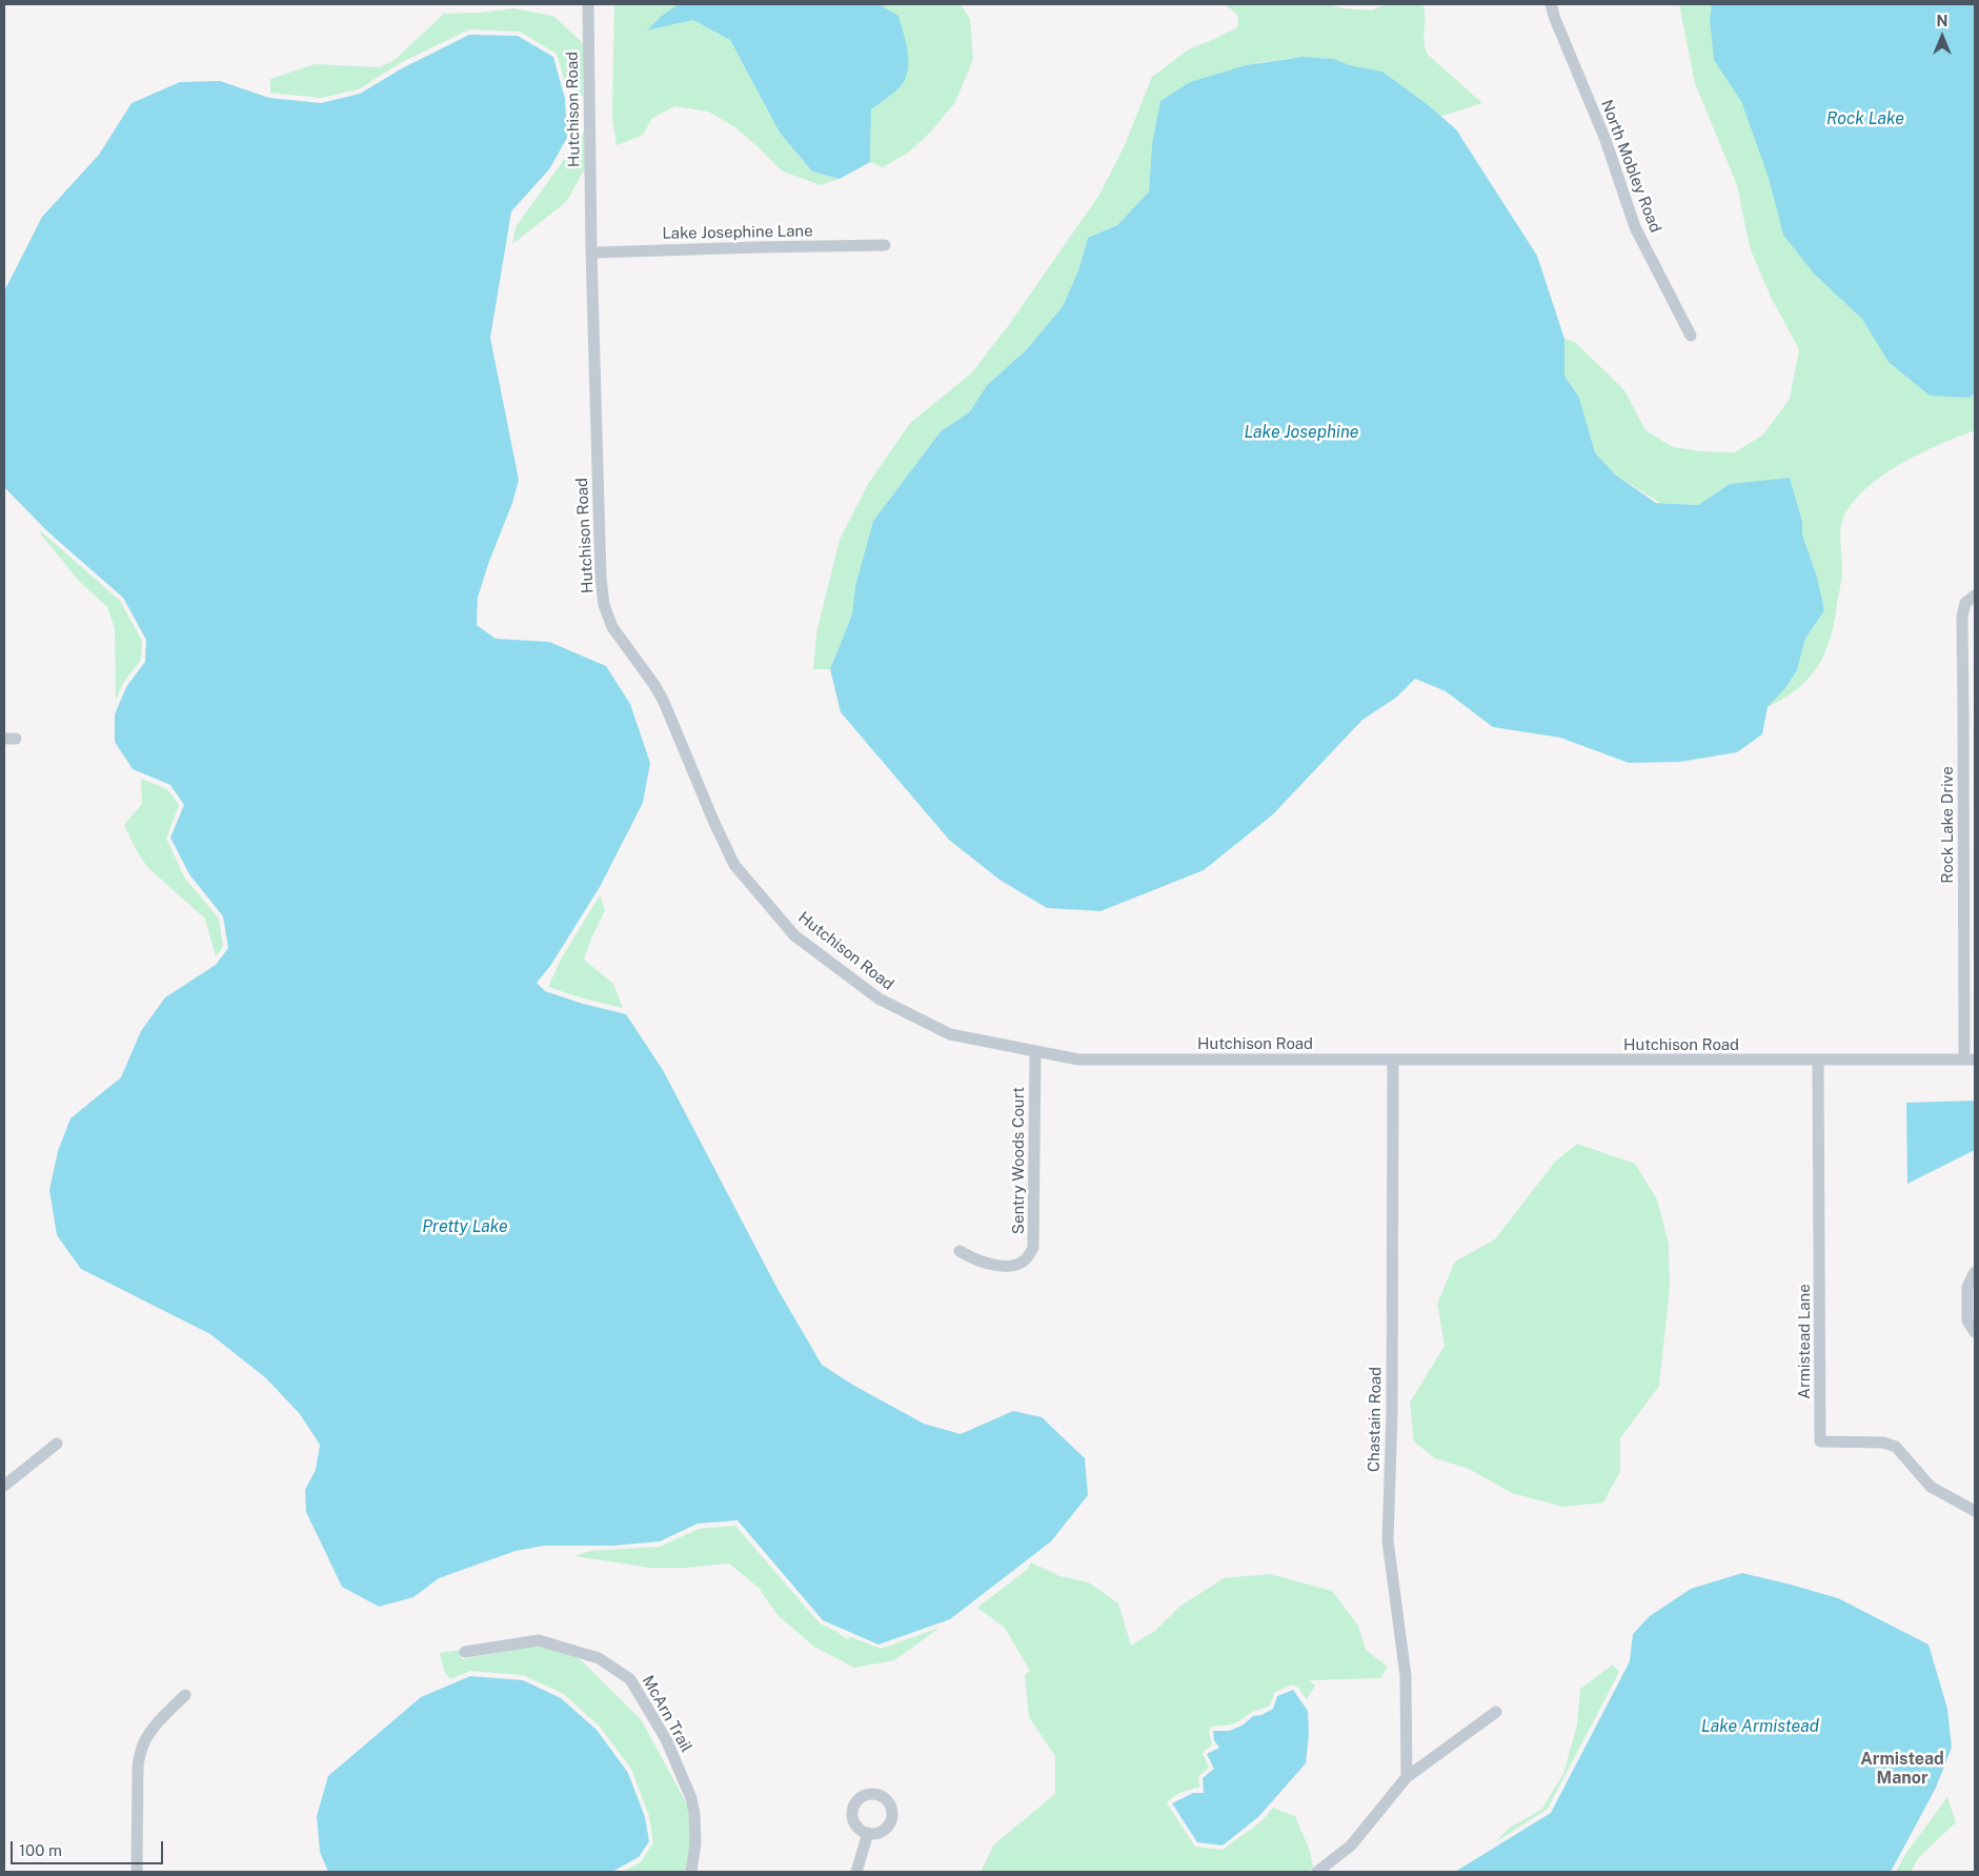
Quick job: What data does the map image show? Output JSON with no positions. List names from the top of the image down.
{
  "streets": {
    "street": [
      "Hutchison Road",
      "North Mobley Road",
      "Lake Josephine Lane",
      "Rock Lake Drive",
      "Sentry Woods Court",
      "Armistead Lane",
      "Chastain Road",
      "McArn Trail"
    ]
  },
  "crossings": [
    ["Hutchison Road", "Lake Josephine Lane"],
    ["Hutchison Road", "Rock Lake Drive"],
    ["Hutchison Road", "Sentry Woods Court"],
    ["Hutchison Road", "Armistead Lane"],
    ["Hutchison Road", "Chastain Road"]
  ],
  "districts": ["Armistead Manor"],
  "water": [
    "Rock Lake",
    "Lake Josephine",
    "Pretty Lake",
    "Lake Armistead"
  ],
  "scale_bar": "100 m",
  "north": "top"
}
